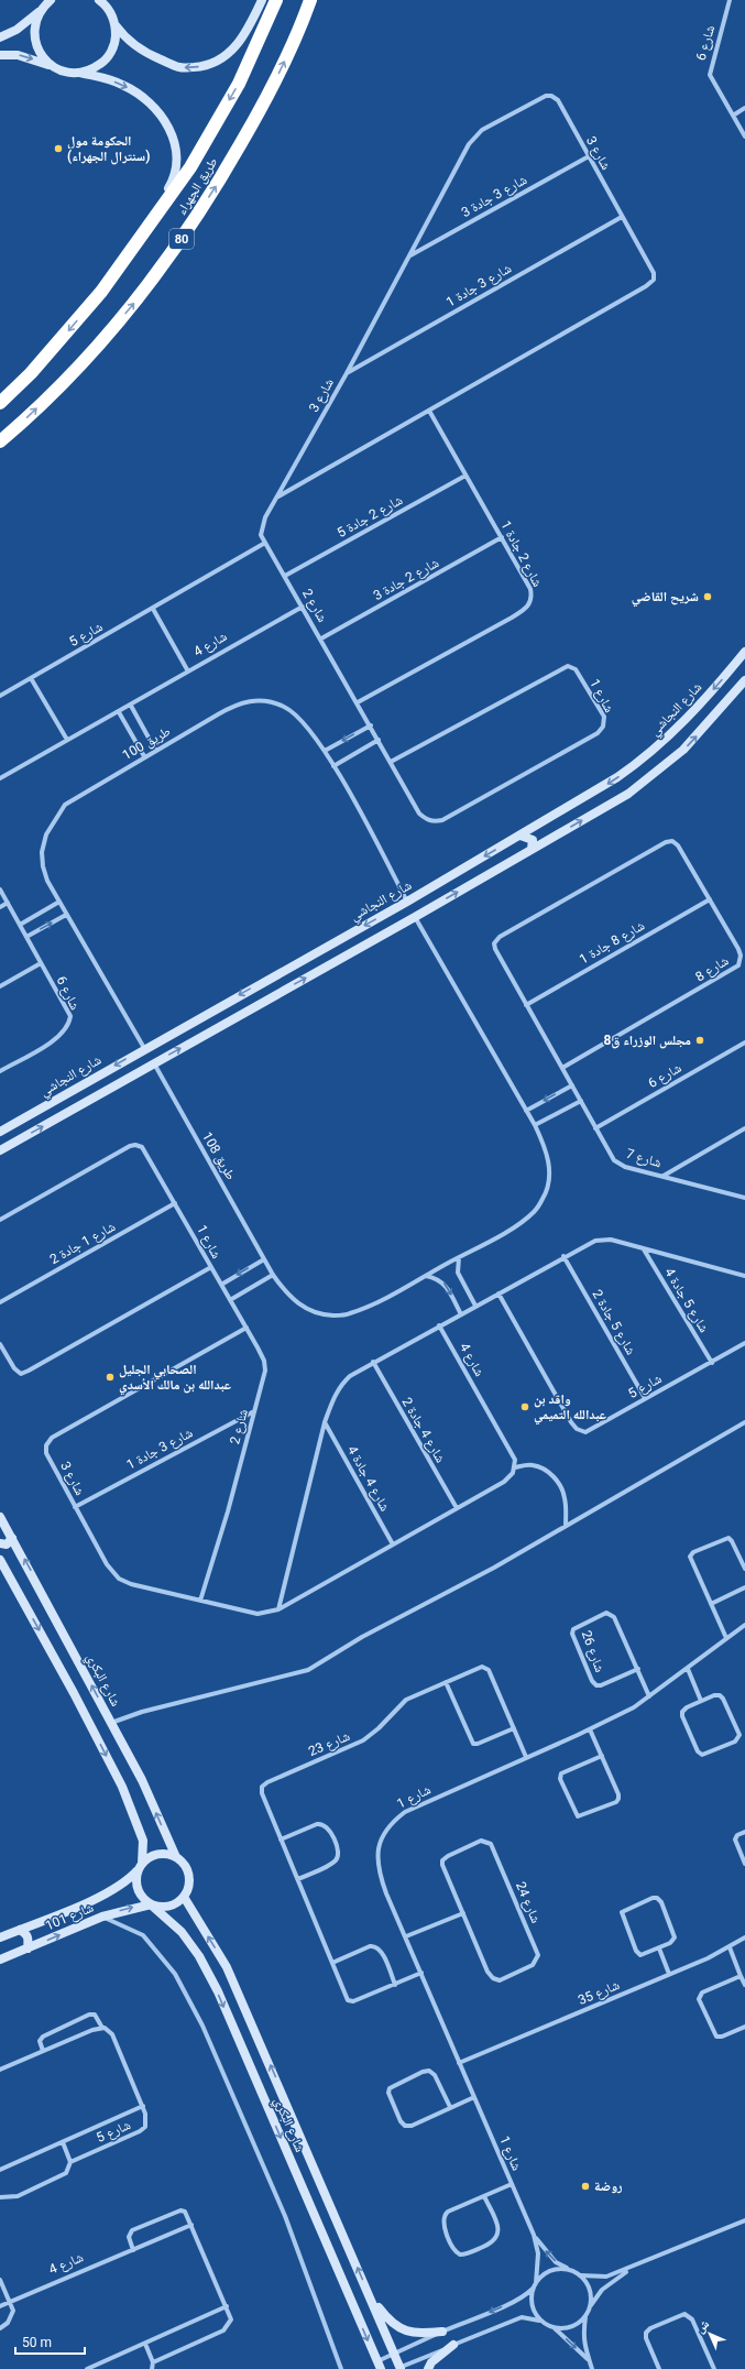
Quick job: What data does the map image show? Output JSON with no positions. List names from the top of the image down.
{
  "streets": {
    "highway": ["طريق الجهراء", "80"],
    "main road": ["شارع النجاشي", "شارع البكري", "شارع 101"],
    "street": [
      "شارع 6",
      "شارع 3",
      "شارع 3 جادة 3",
      "شارع 3 جادة 1",
      "شارع 2 جادة 5",
      "شارع 2 جادة 1",
      "شارع 2 جادة 3",
      "شارع 2",
      "شارع 5",
      "شارع 4",
      "شارع 1",
      "طريق 100",
      "شارع 8 جادة 1",
      "شارع 8",
      "طريق 108",
      "شارع 7",
      "شارع 1 جادة 2",
      "شارع 5 جادة 4",
      "شارع 5 جادة 2",
      "شارع 4 جادة 2",
      "شارع 4 جادة 4",
      "شارع 26",
      "شارع 23",
      "شارع 24",
      "شارع 35"
    ]
  },
  "crossings": [
    ["شارع 6", "شارع 7"],
    ["شارع 3", "شارع 3 جادة 3"],
    ["شارع 3", "شارع 3 جادة 1"],
    ["شارع 3", "شارع 2 جادة 1"],
    ["شارع 3", "شارع 2"],
    ["شارع 3 جادة 1", "شارع 2"],
    ["شارع 2 جادة 5", "شارع 2 جادة 1"],
    ["شارع 2 جادة 5", "شارع 2"],
    ["شارع 2 جادة 1", "شارع 2 جادة 3"],
    ["شارع 2 جادة 1", "شارع 2"],
    ["شارع 2 جادة 3", "شارع 2"],
    ["شارع 2", "شارع 5"],
    ["شارع 2", "شارع 4"],
    ["شارع 2", "شارع 1"],
    ["شارع 5", "شارع 5 جادة 4"],
    ["شارع 5", "شارع 5 جادة 2"],
    ["شارع 1", "شارع 1 جادة 2"],
    ["شارع 1", "شارع 26"],
    ["شارع 1", "شارع 23"],
    ["شارع 1", "شارع 35"],
    ["شارع النجاشي", "طريق 100"],
    ["شارع 8 جادة 1", "شارع 8"],
    ["شارع 8", "شارع 7"],
    ["شارع البكري", "شارع 101"]
  ],
  "places": [
    "الحكومة مول (سنترال الجهراء)",
    "شريح القاضي",
    "مجلس الوزراء ق8",
    "الصحابي الجليل عبدالله بن مالك الأسدي",
    "واقد بن عبدالله التميمي",
    "روضة"
  ],
  "scale_bar": "50 m",
  "north": "top left"
}
